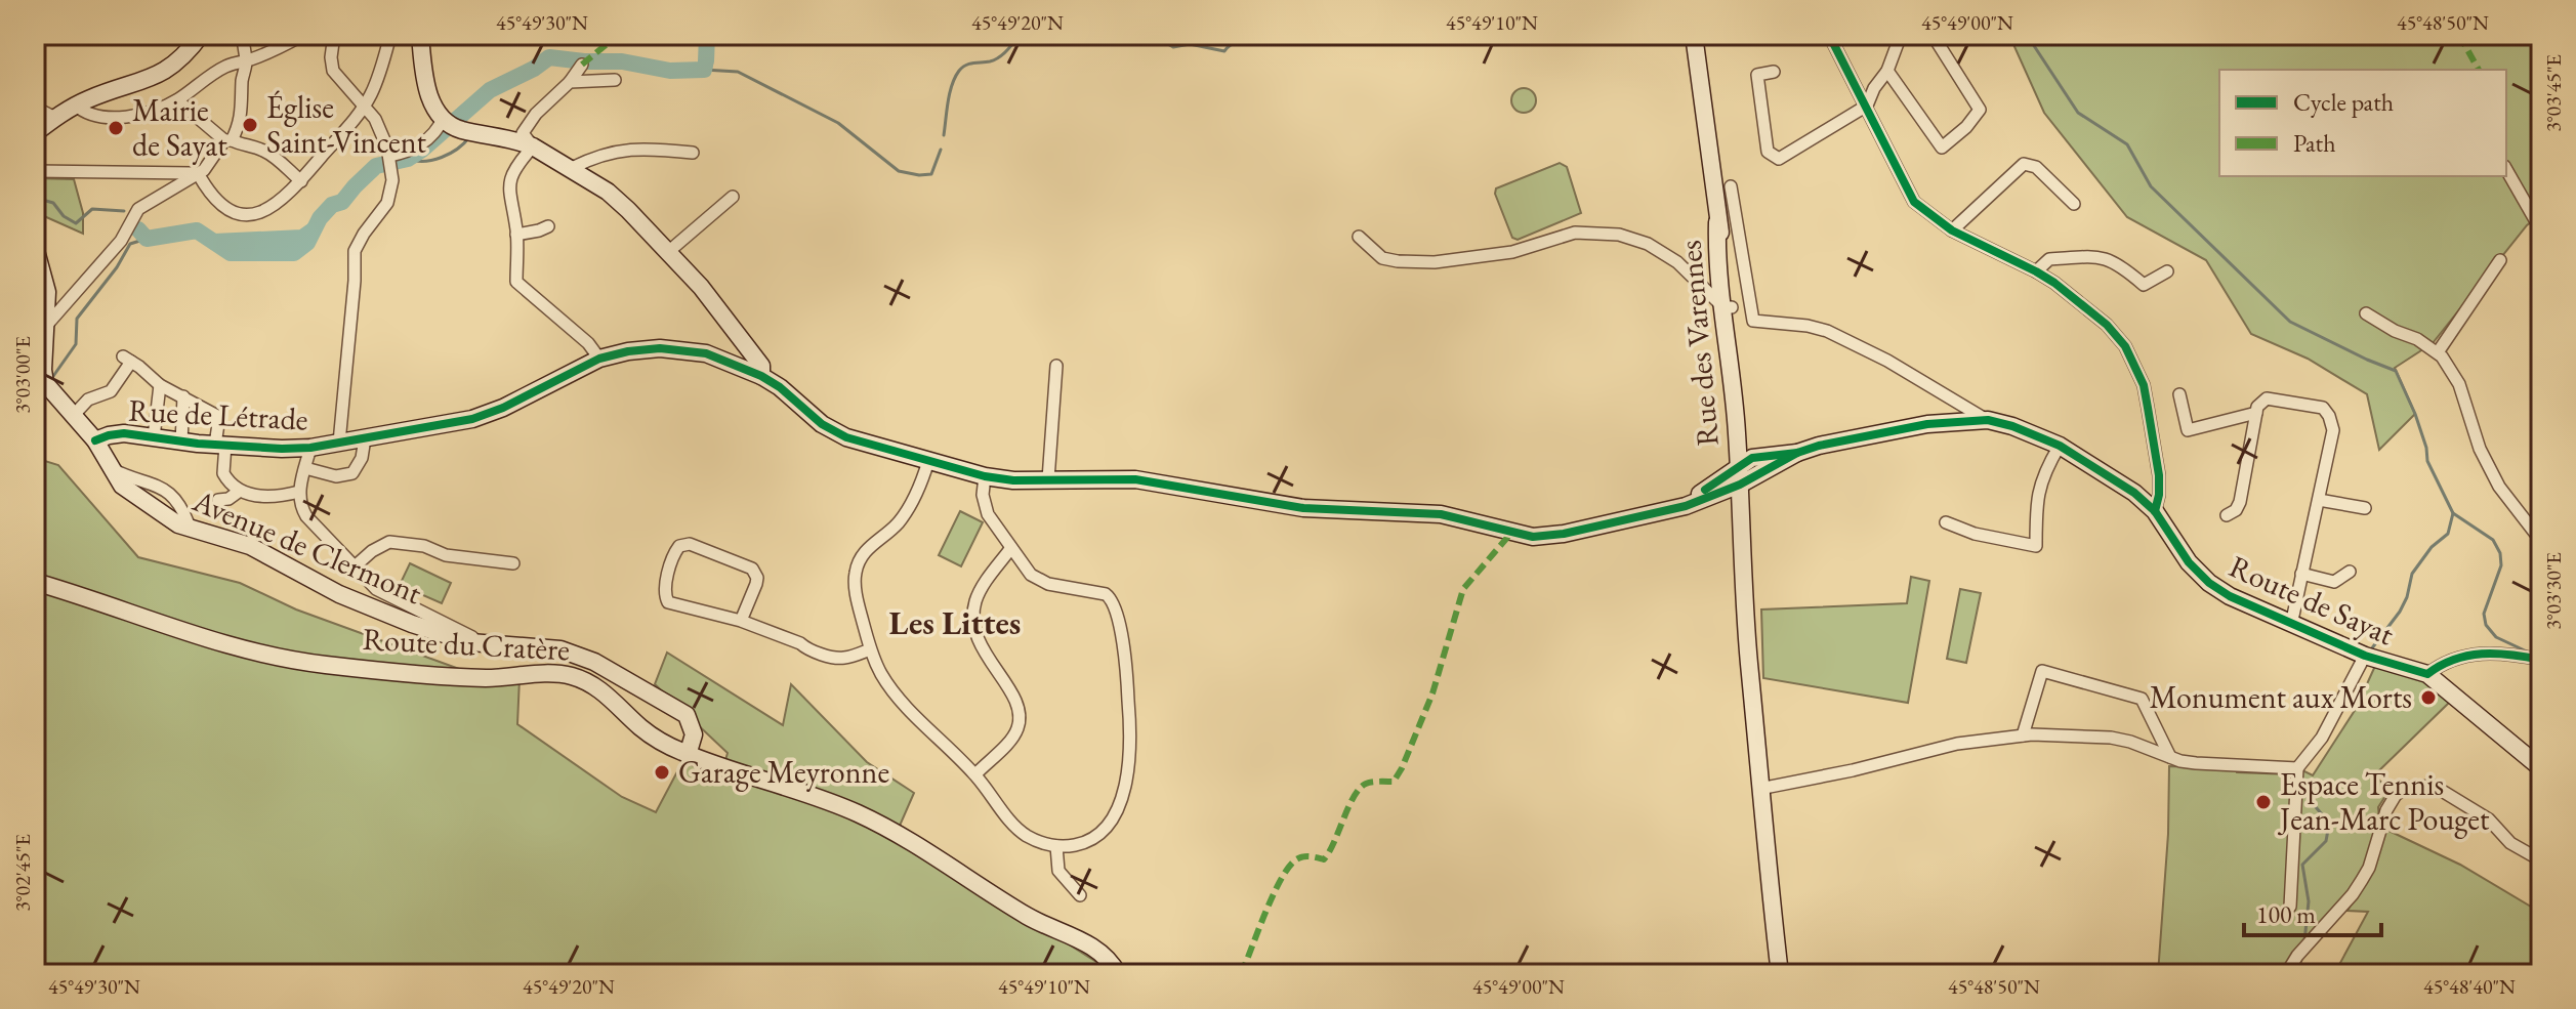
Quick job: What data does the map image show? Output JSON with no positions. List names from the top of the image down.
{
  "streets": {
    "street": [
      "Rue des Varennes",
      "Rue de Létrade",
      "Avenue de Clermont",
      "Route de Sayat",
      "Route du Cratère"
    ]
  },
  "crossings": [
    ["Rue des Varennes", "Route de Sayat"],
    ["Rue de Létrade", "Avenue de Clermont"],
    ["Rue de Létrade", "Route de Sayat"],
    ["Avenue de Clermont", "Route du Cratère"]
  ],
  "districts": ["Les Littes"],
  "places": [
    "Église Saint-Vincent",
    "Mairie de Sayat",
    "Monument aux Morts",
    "Garage Meyronne",
    "Espace Tennis Jean-Marc Pouget"
  ],
  "legend": ["Cycle path", "Path"],
  "scale_bar": "100 m",
  "coordinates": [
    "45°49'30\"N",
    "45°49'20\"N",
    "45°49'10\"N",
    "45°49'00\"N",
    "45°48'50\"N",
    "3°03'45\"E",
    "3°03'00\"E",
    "3°03'30\"E",
    "3°02'45\"E",
    "45°48'40\"N"
  ]
}
